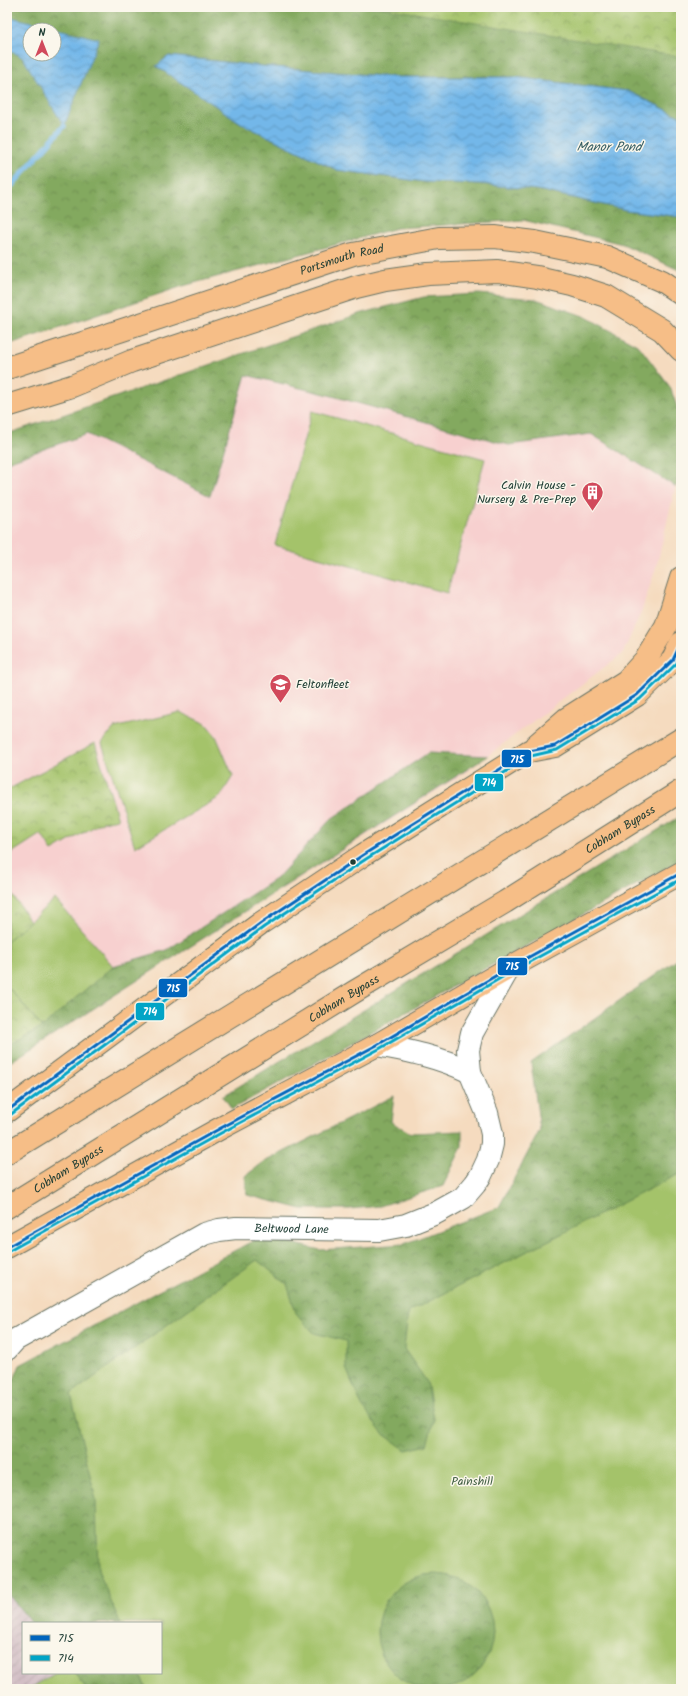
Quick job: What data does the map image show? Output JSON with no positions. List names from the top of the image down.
{
  "streets": {
    "main road": ["Portsmouth Road", "Cobham Bypass"],
    "street": ["Beltwood Lane"]
  },
  "water": ["Manor Pond"],
  "parks": ["Painshill"],
  "places": {
    "building": ["Calvin House - Nursery & Pre-Prep"],
    "school or university": ["Feltonfleet"]
  },
  "lines": ["transit line 715", "transit line 714"],
  "legend": ["715", "714"],
  "north": "top"
}
